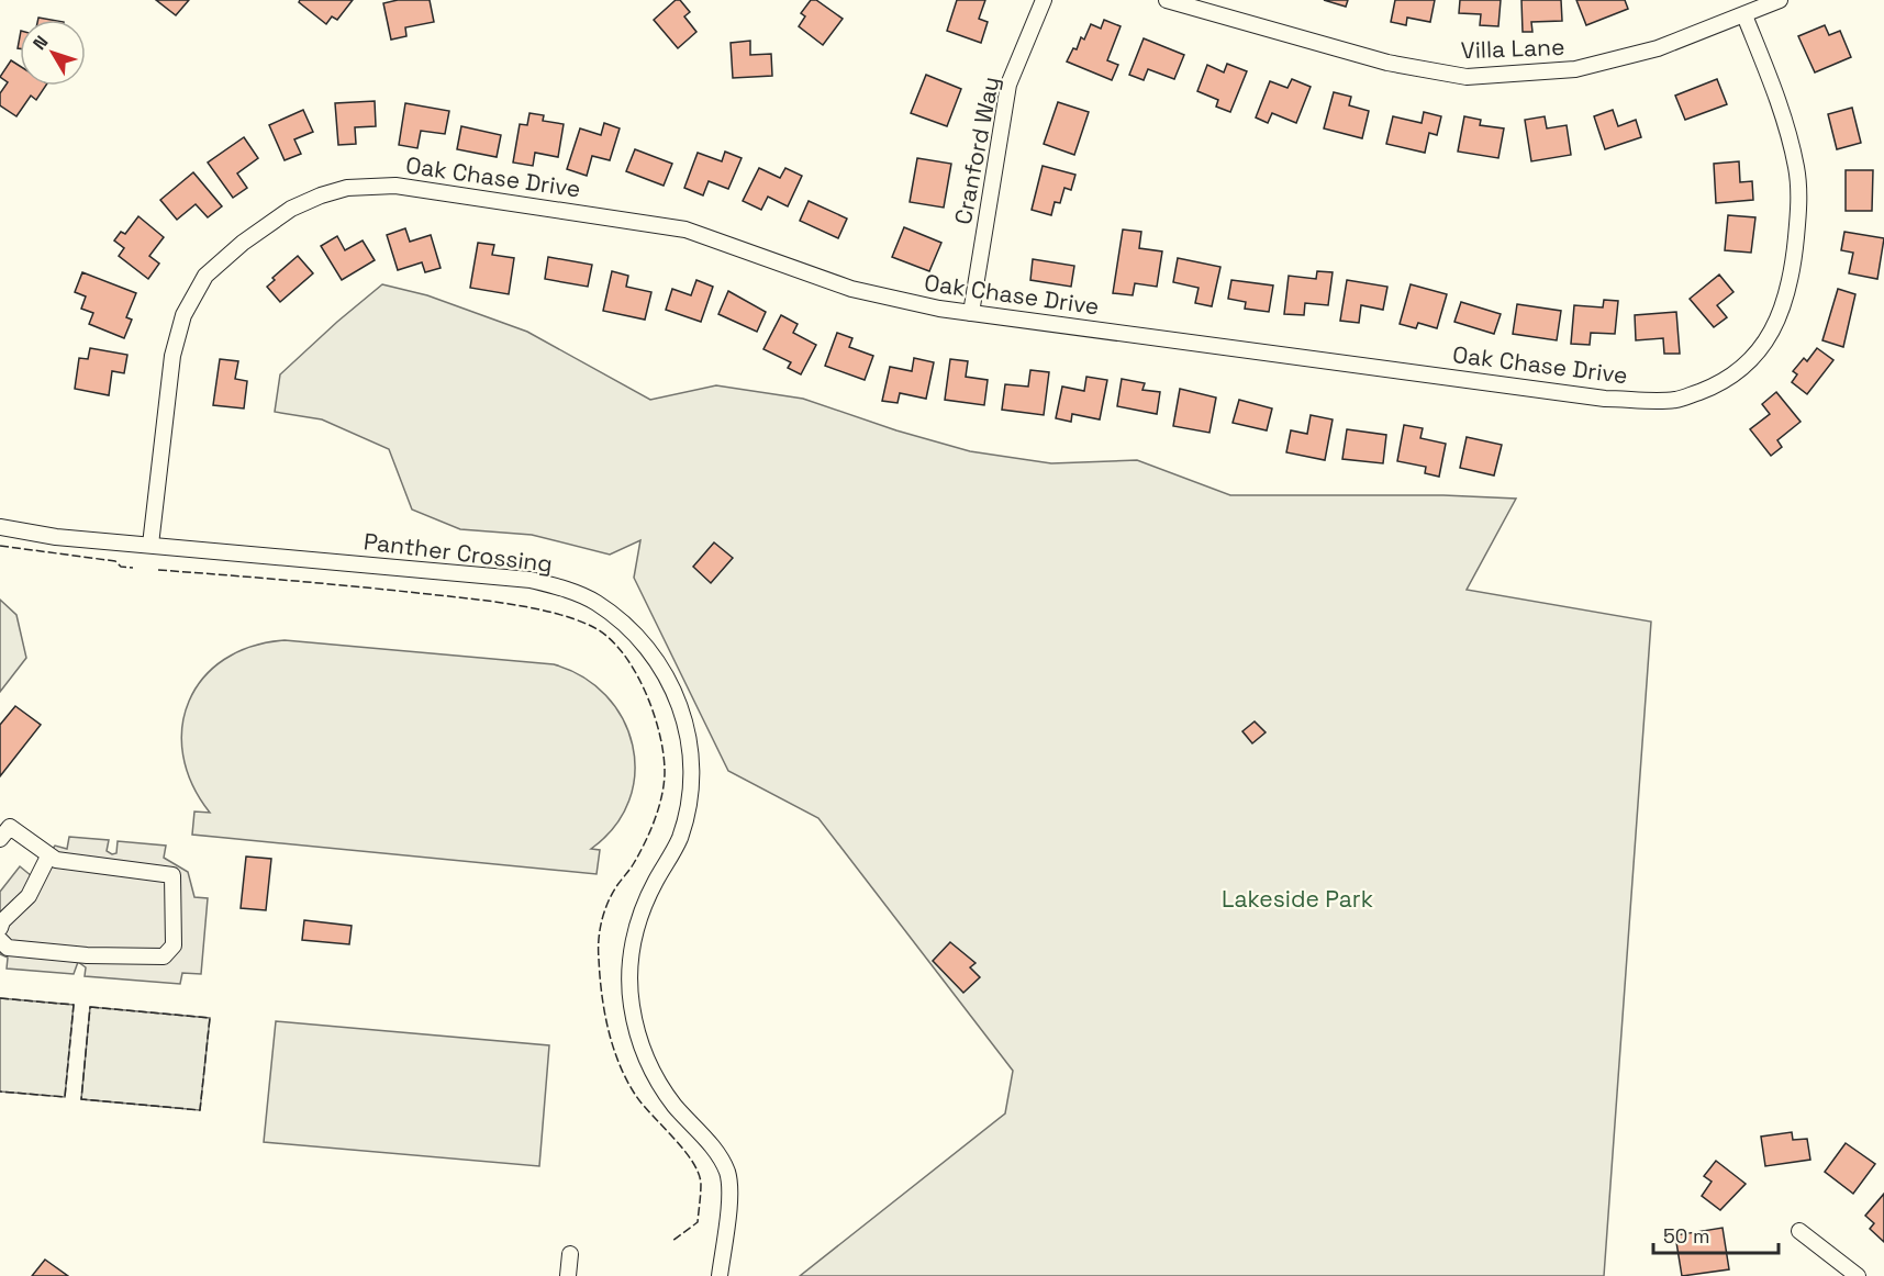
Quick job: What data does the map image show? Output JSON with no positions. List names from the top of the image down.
{
  "streets": {
    "street": [
      "Villa Lane",
      "Cranford Way",
      "Oak Chase Drive",
      "Panther Crossing"
    ]
  },
  "crossings": [
    ["Villa Lane", "Oak Chase Drive"],
    ["Cranford Way", "Oak Chase Drive"],
    ["Oak Chase Drive", "Panther Crossing"]
  ],
  "parks": ["Lakeside Park"],
  "scale_bar": "50 m",
  "north": "top left"
}
